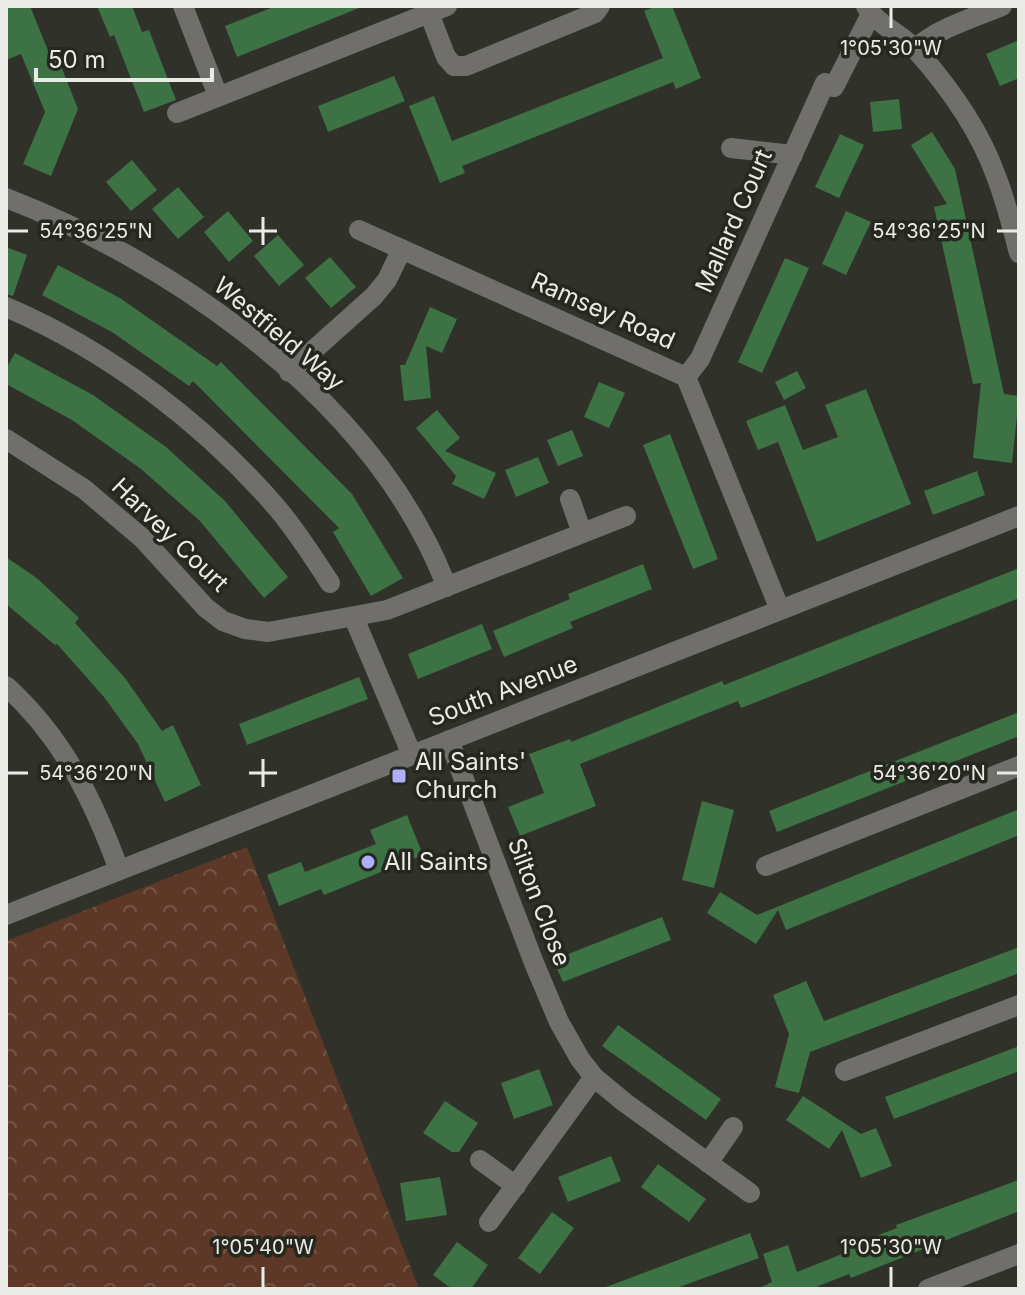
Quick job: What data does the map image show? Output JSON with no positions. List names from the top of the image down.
{
  "streets": {
    "street": [
      "Mallard Court",
      "Ramsey Road",
      "Westfield Way",
      "Harvey Court",
      "South Avenue",
      "Silton Close"
    ]
  },
  "crossings": [
    ["Mallard Court", "Ramsey Road"],
    ["Ramsey Road", "South Avenue"],
    ["Westfield Way", "Harvey Court"],
    ["South Avenue", "Silton Close"]
  ],
  "places": {
    "transit": ["All Saints' Church"],
    "other": ["All Saints"]
  },
  "scale_bar": "50 m",
  "coordinates": [
    "1°05'30\"W",
    "54°36'25\"N",
    "54°36'20\"N",
    "1°05'40\"W"
  ]
}
